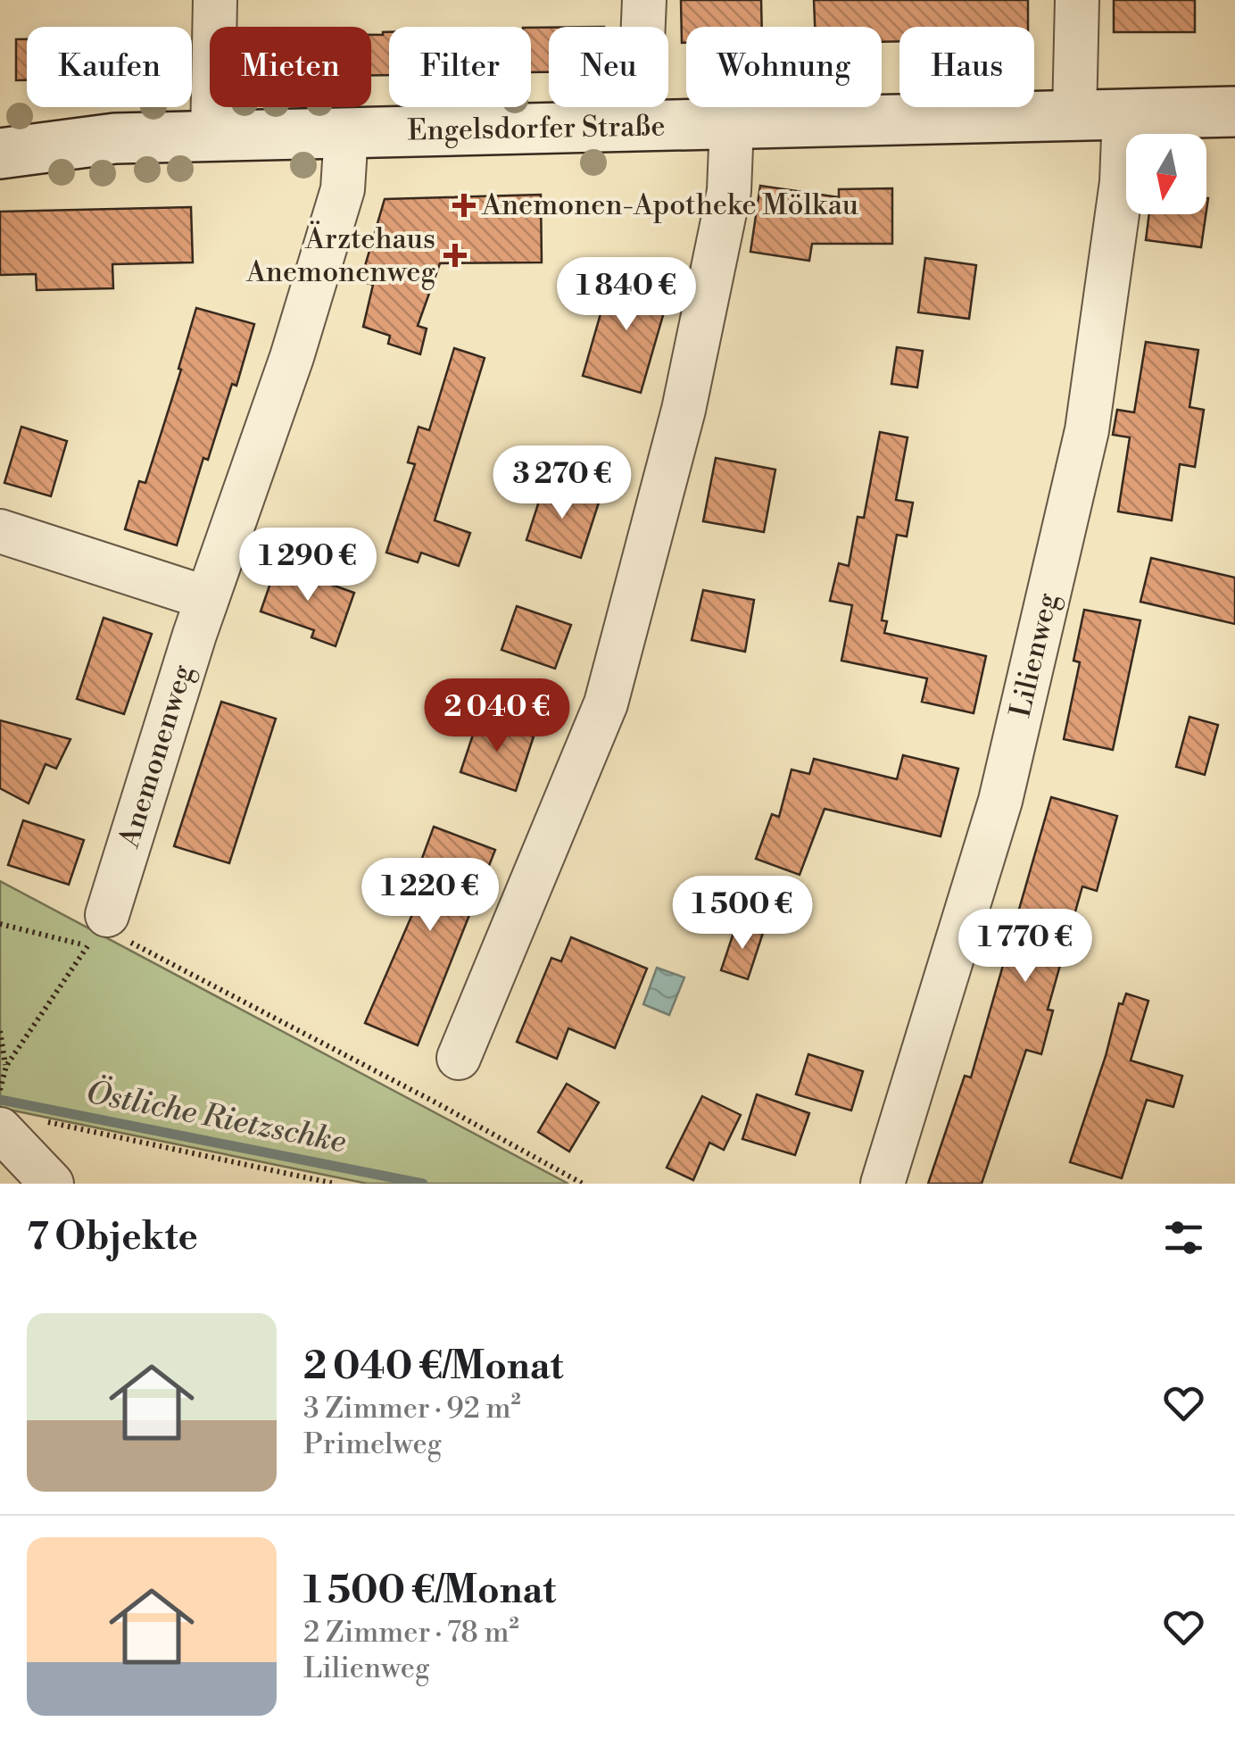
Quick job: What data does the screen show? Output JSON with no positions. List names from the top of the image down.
{
  "streets": {
    "street": ["Engelsdorfer Straße", "Lilienweg", "Anemonenweg"]
  },
  "crossings": [
    ["Engelsdorfer Straße", "Lilienweg"],
    ["Engelsdorfer Straße", "Anemonenweg"]
  ],
  "water": ["Östliche Rietzschke"],
  "places": {
    "health": ["Anemonen-Apotheke Mölkau", "Ärztehaus Anemonenweg"]
  },
  "north": "bottom",
  "page": {
    "chip": [
      "Kaufen",
      "Mieten",
      "Filter",
      "Neu",
      "Wohnung",
      "Haus"
    ],
    "price": [
      "1 840 €",
      "3 270 €",
      "1 290 €",
      "2 040 €",
      "1 220 €",
      "1 500 €",
      "1 770 €"
    ],
    "heading": "7 Objekte",
    "list": [
      {
        "name": "2 040 €/Monat",
        "note": "3 Zimmer · 92 m² · Primelweg"
      },
      {
        "name": "1 500 €/Monat",
        "note": "2 Zimmer · 78 m² · Lilienweg"
      }
    ]
  }
}
